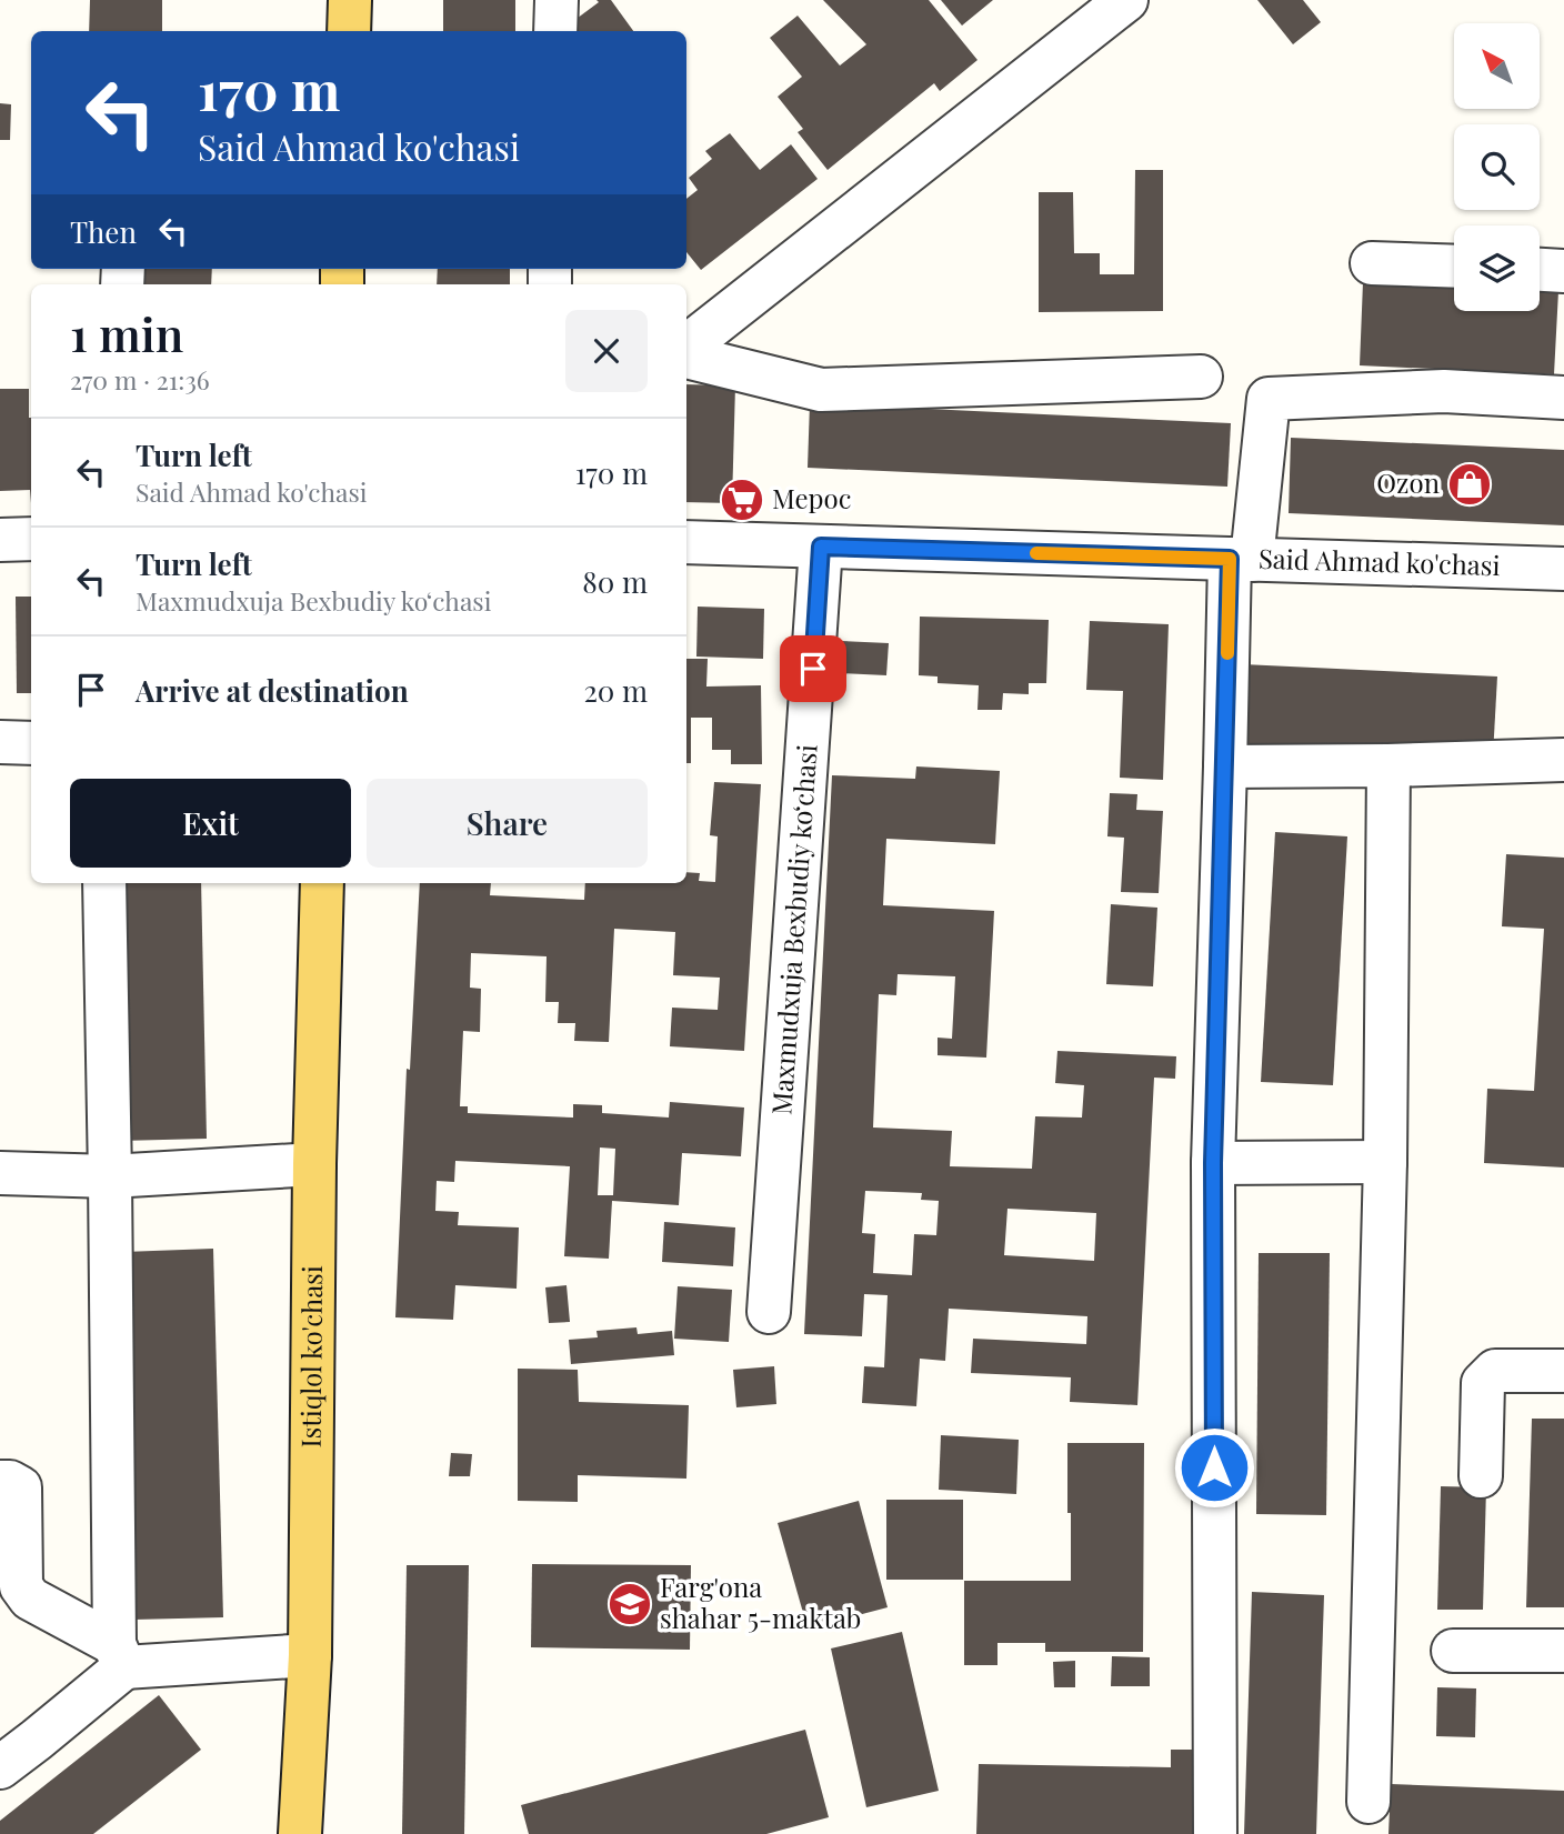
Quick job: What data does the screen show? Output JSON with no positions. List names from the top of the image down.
{
  "streets": {
    "main road": ["Istiqlol ko'chasi"],
    "street": ["Said Ahmad ko'chasi", "Maxmudxuja Bexbudiy koʻchasi"]
  },
  "crossings": [
    ["Said Ahmad ko'chasi", "Maxmudxuja Bexbudiy koʻchasi"]
  ],
  "places": {
    "shop": ["Ozon"],
    "supermarket": ["Мерос"],
    "school or university": ["Farg'ona shahar 5-maktab"]
  },
  "north": "top left",
  "page": {
    "turn": ["170 m", "Said Ahmad ko'chasi"],
    "then": "Then",
    "heading": ["1 min", "270 m · 21:36"],
    "list": [
      {
        "name": "Turn left",
        "note": "Said Ahmad ko'chasi",
        "value": "170 m"
      },
      {
        "name": "Turn left",
        "note": "Maxmudxuja Bexbudiy koʻchasi",
        "value": "80 m"
      },
      {
        "name": "Arrive at destination",
        "value": "20 m"
      }
    ],
    "buttons": ["Exit", "Share"]
  }
}
